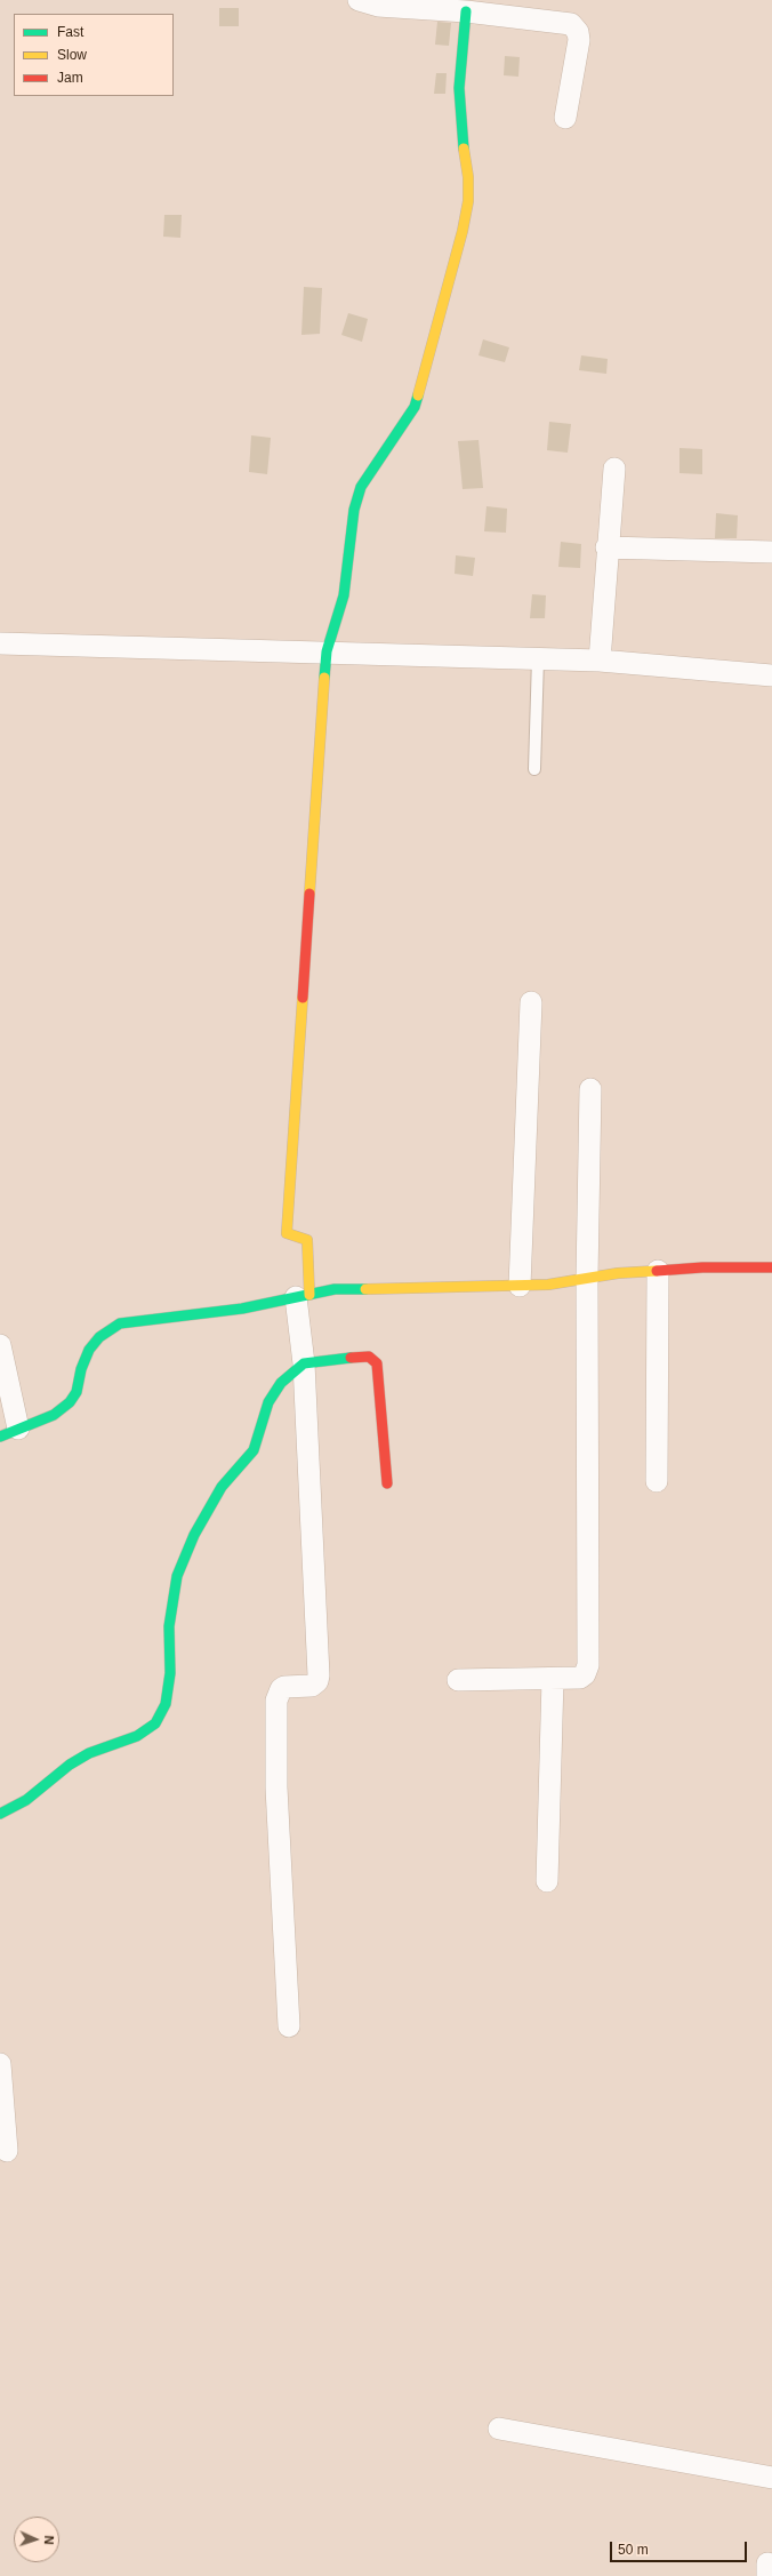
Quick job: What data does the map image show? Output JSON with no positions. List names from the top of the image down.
{
  "legend": ["Fast", "Slow", "Jam"],
  "scale_bar": "50 m",
  "north": "right"
}
